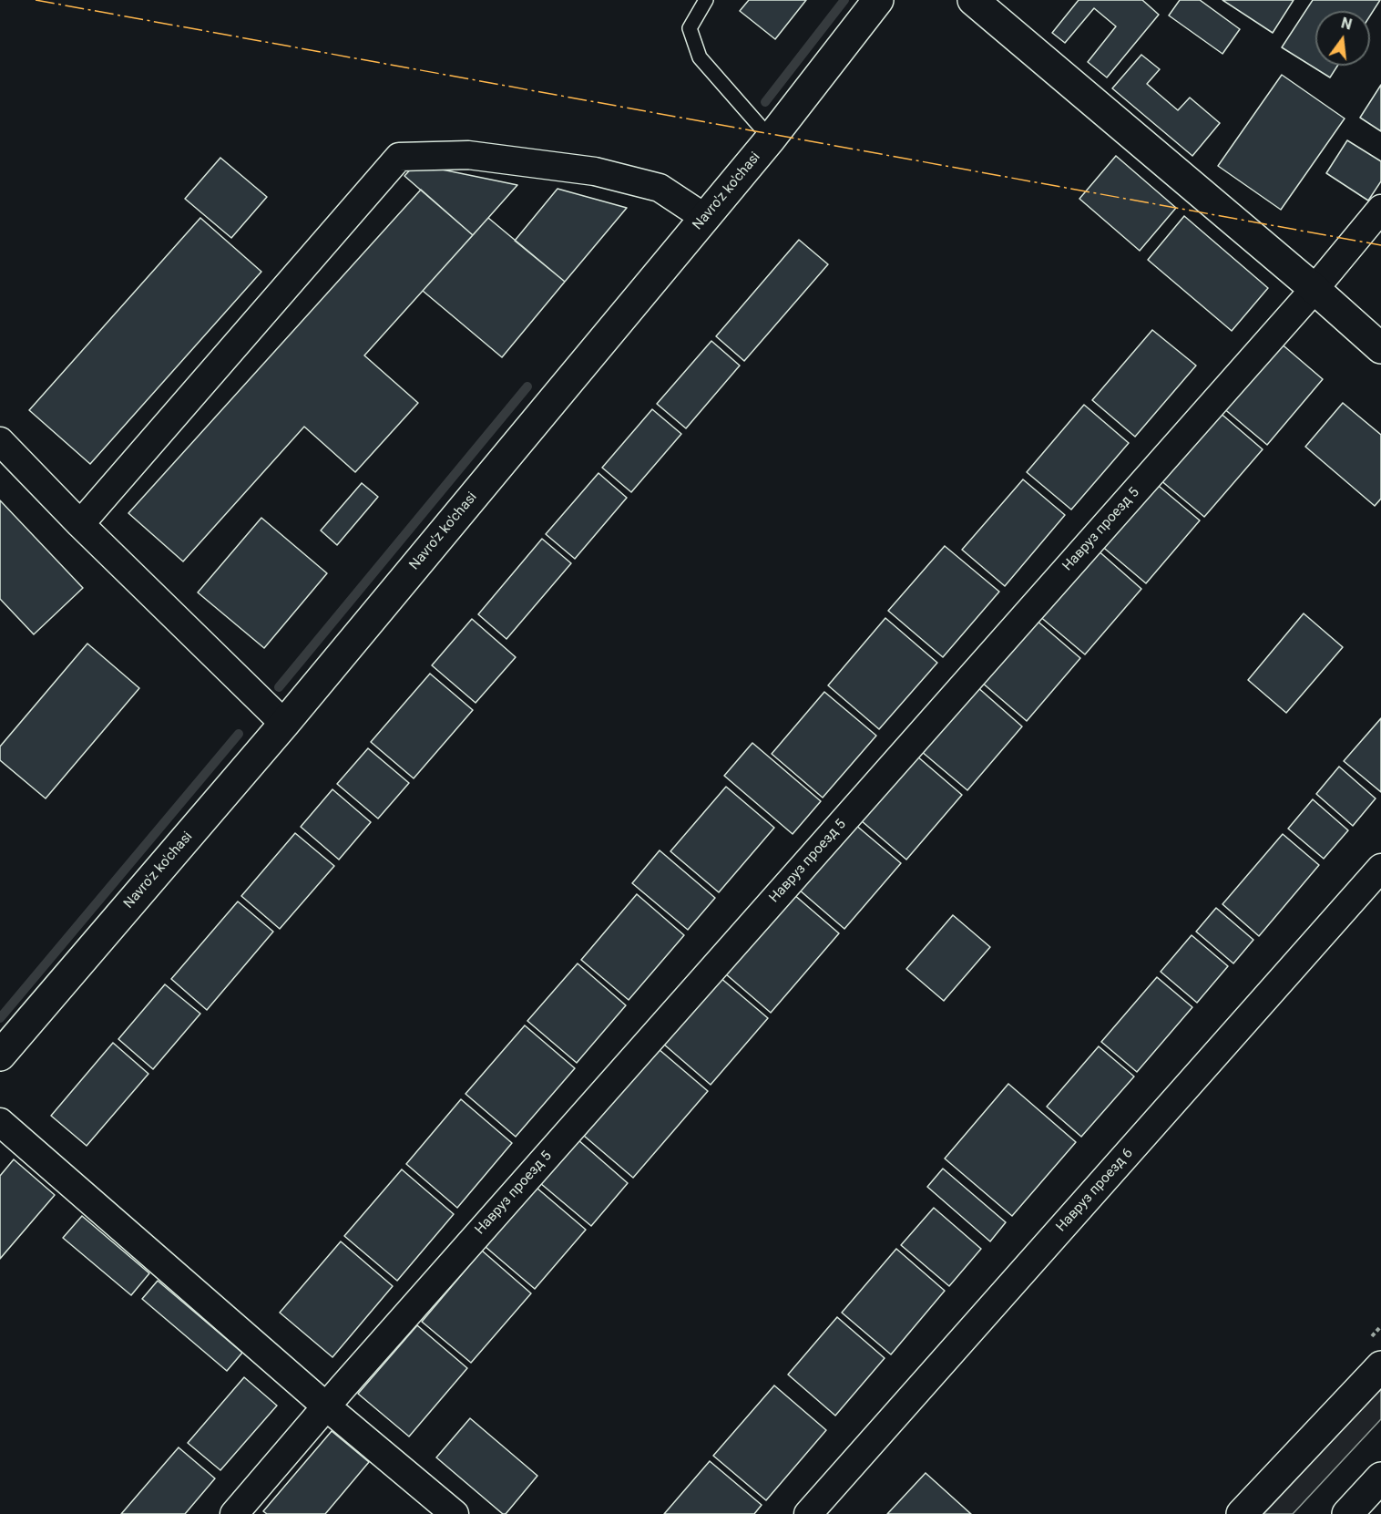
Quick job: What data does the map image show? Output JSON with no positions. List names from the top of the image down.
{
  "streets": {
    "main road": ["Navro'z ko'chasi"],
    "street": ["Навруз проезд 5", "Навруз проезд 6"]
  },
  "north": "top"
}
